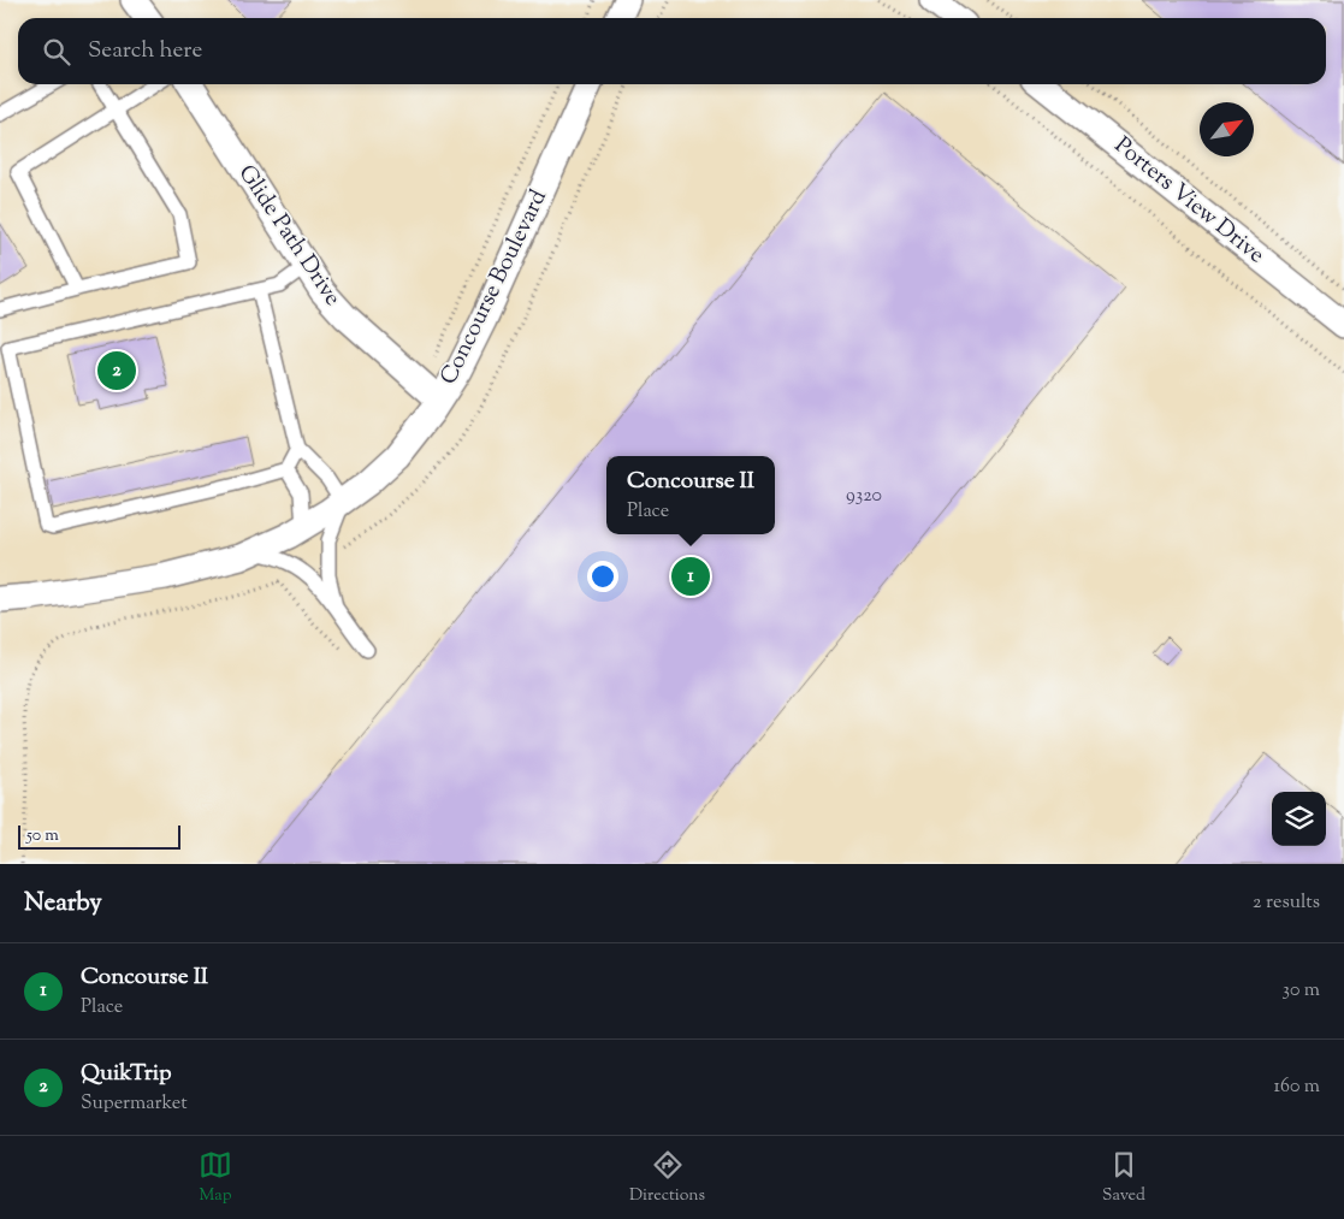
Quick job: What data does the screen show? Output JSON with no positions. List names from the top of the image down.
{
  "streets": {
    "street": ["Porters View Drive", "Glide Path Drive", "Concourse Boulevard"]
  },
  "crossings": [
    ["Glide Path Drive", "Concourse Boulevard"]
  ],
  "house_numbers": ["9320"],
  "scale_bar": "50 m",
  "north": "top right",
  "page": {
    "search": "Search here",
    "pins": ["2", "1"],
    "popup": ["Concourse II", "Place"],
    "scale": "50 m",
    "heading": ["Nearby", "2 results"],
    "list": [
      {
        "mark": "1",
        "name": "Concourse II",
        "note": "Place",
        "value": "30 m"
      },
      {
        "mark": "2",
        "name": "QuikTrip",
        "note": "Supermarket",
        "value": "160 m"
      }
    ],
    "nav": ["Map", "Directions", "Saved"]
  }
}
